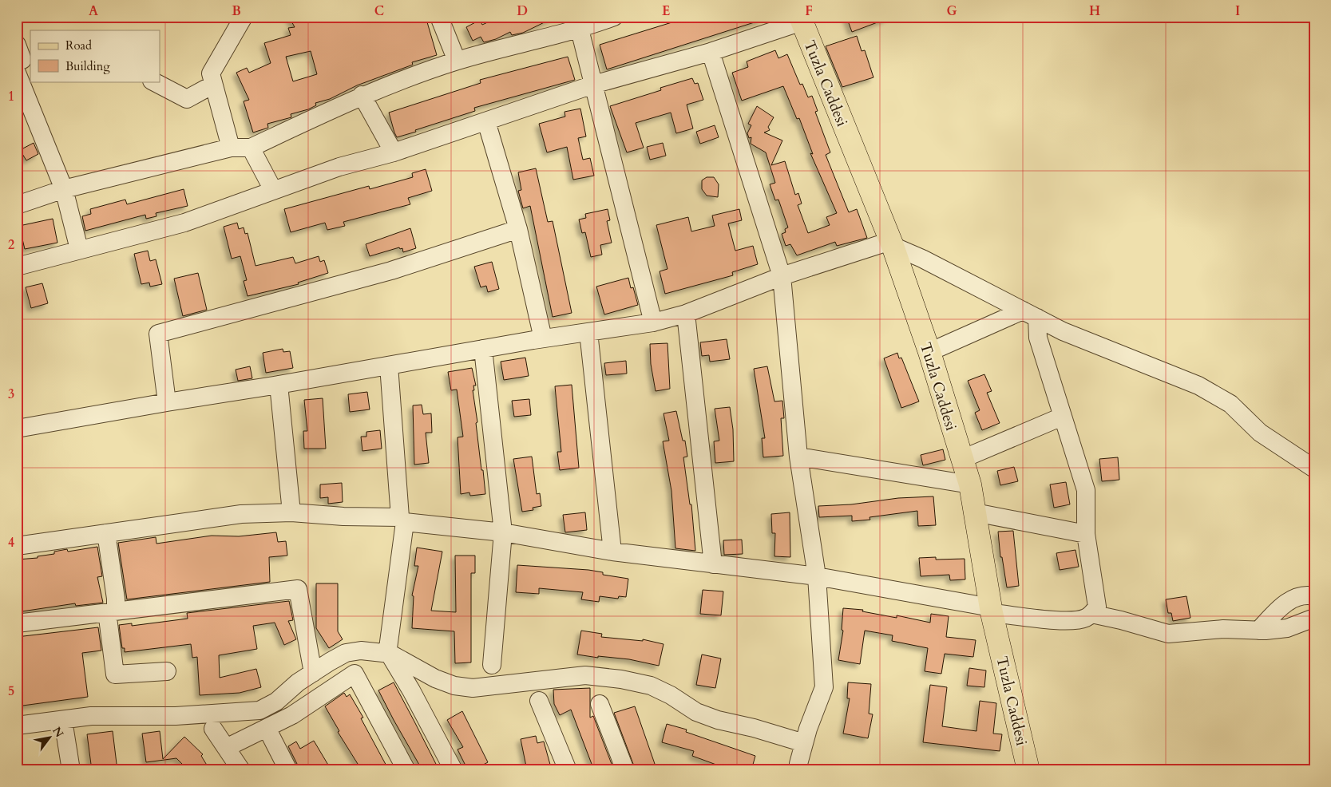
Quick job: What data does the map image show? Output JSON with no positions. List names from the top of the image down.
{
  "streets": {
    "main road": ["Tuzla Caddesi"]
  },
  "legend": ["Road", "Building"],
  "north": "top right",
  "grid": {
    "columns": [
      "A",
      "B",
      "C",
      "D",
      "E",
      "F",
      "G",
      "H",
      "I"
    ],
    "rows": [
      "1",
      "2",
      "3",
      "4",
      "5"
    ]
  }
}
